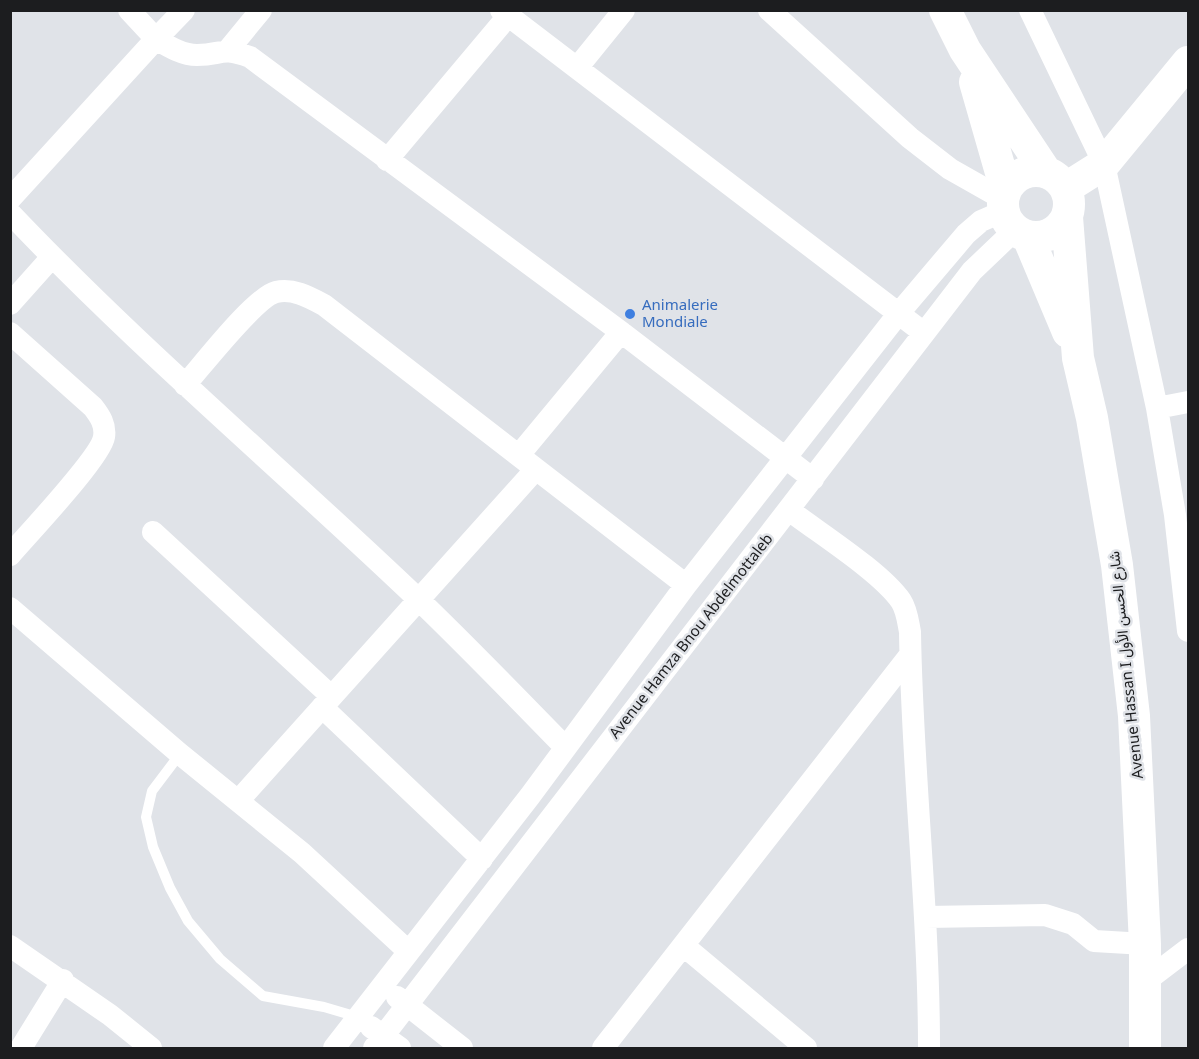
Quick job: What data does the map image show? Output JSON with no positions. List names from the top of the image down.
{
  "streets": {
    "main road": ["Avenue Hassan I شارع الحسن الأول"],
    "street": ["Avenue Hamza Bnou Abdelmottaleb"]
  },
  "crossings": [
    ["Avenue Hamza Bnou Abdelmottaleb", "Avenue Hassan I شارع الحسن الأول"]
  ],
  "places": ["Animalerie Mondiale"]
}
